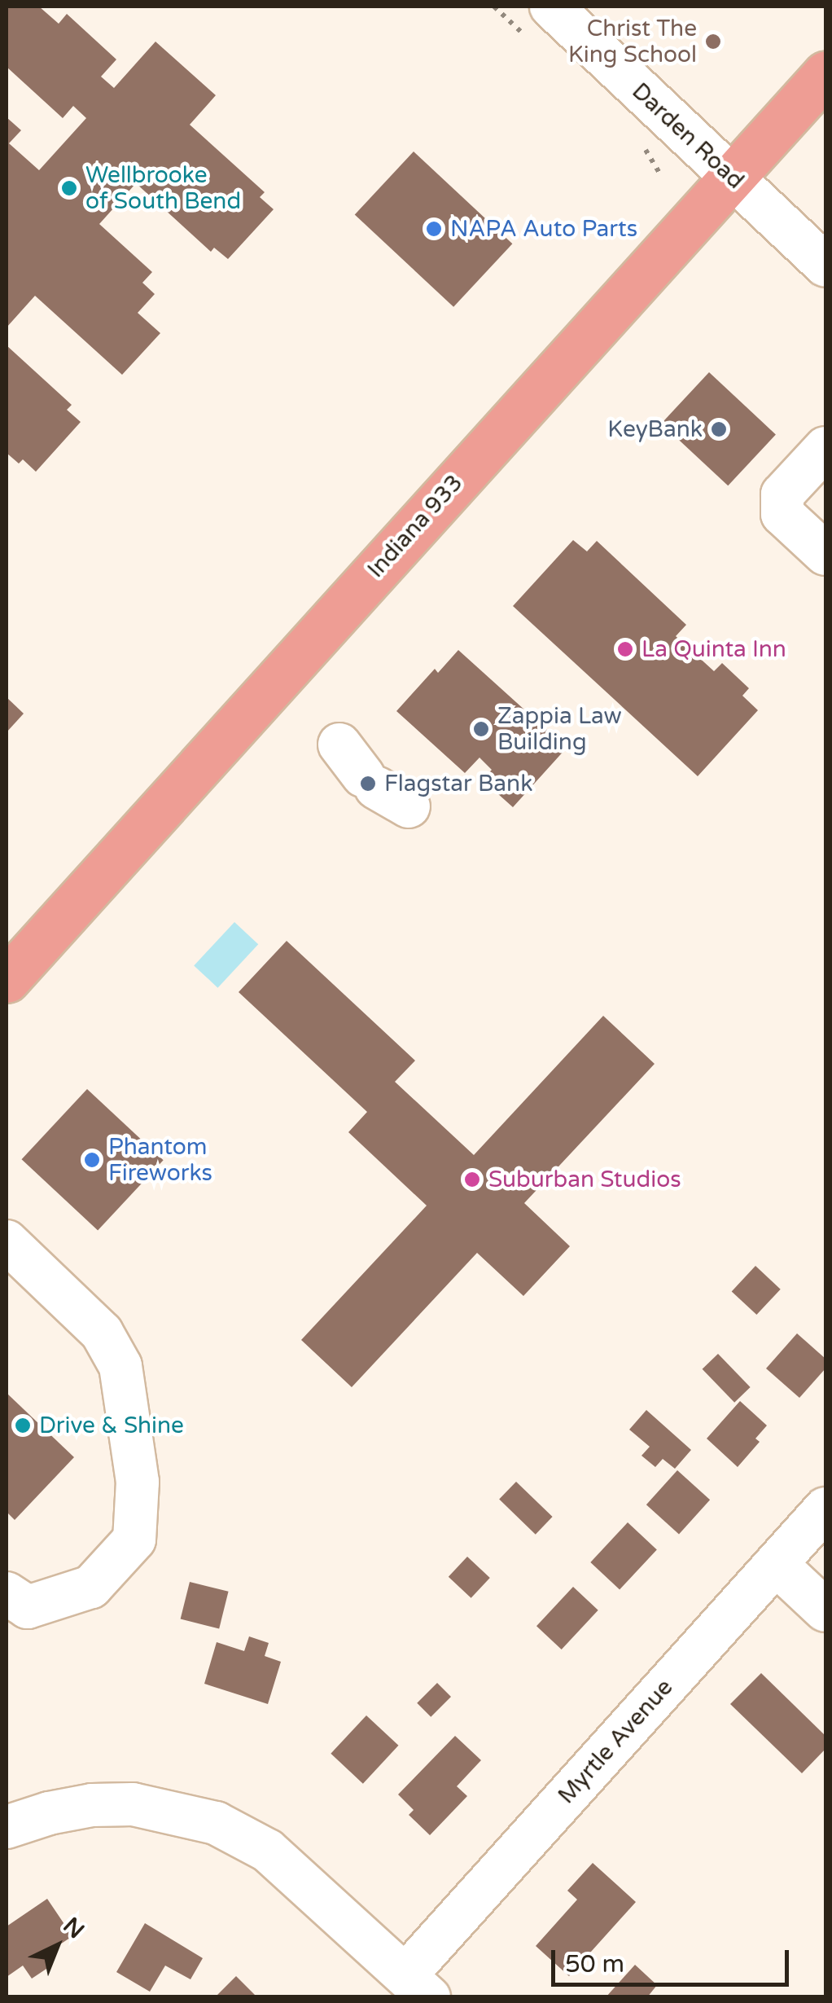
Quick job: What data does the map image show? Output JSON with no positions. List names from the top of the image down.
{
  "streets": {
    "main road": ["Indiana 933"],
    "street": ["Darden Road", "Myrtle Avenue"]
  },
  "crossings": [
    ["Darden Road", "Indiana 933"]
  ],
  "places": [
    "Christ The King School",
    "Wellbrooke of South Bend",
    "NAPA Auto Parts",
    "KeyBank",
    "La Quinta Inn",
    "Zappia Law Building",
    "Flagstar Bank",
    "Phantom Fireworks",
    "Suburban Studios",
    "Drive & Shine"
  ],
  "scale_bar": "50 m",
  "north": "top right"
}
